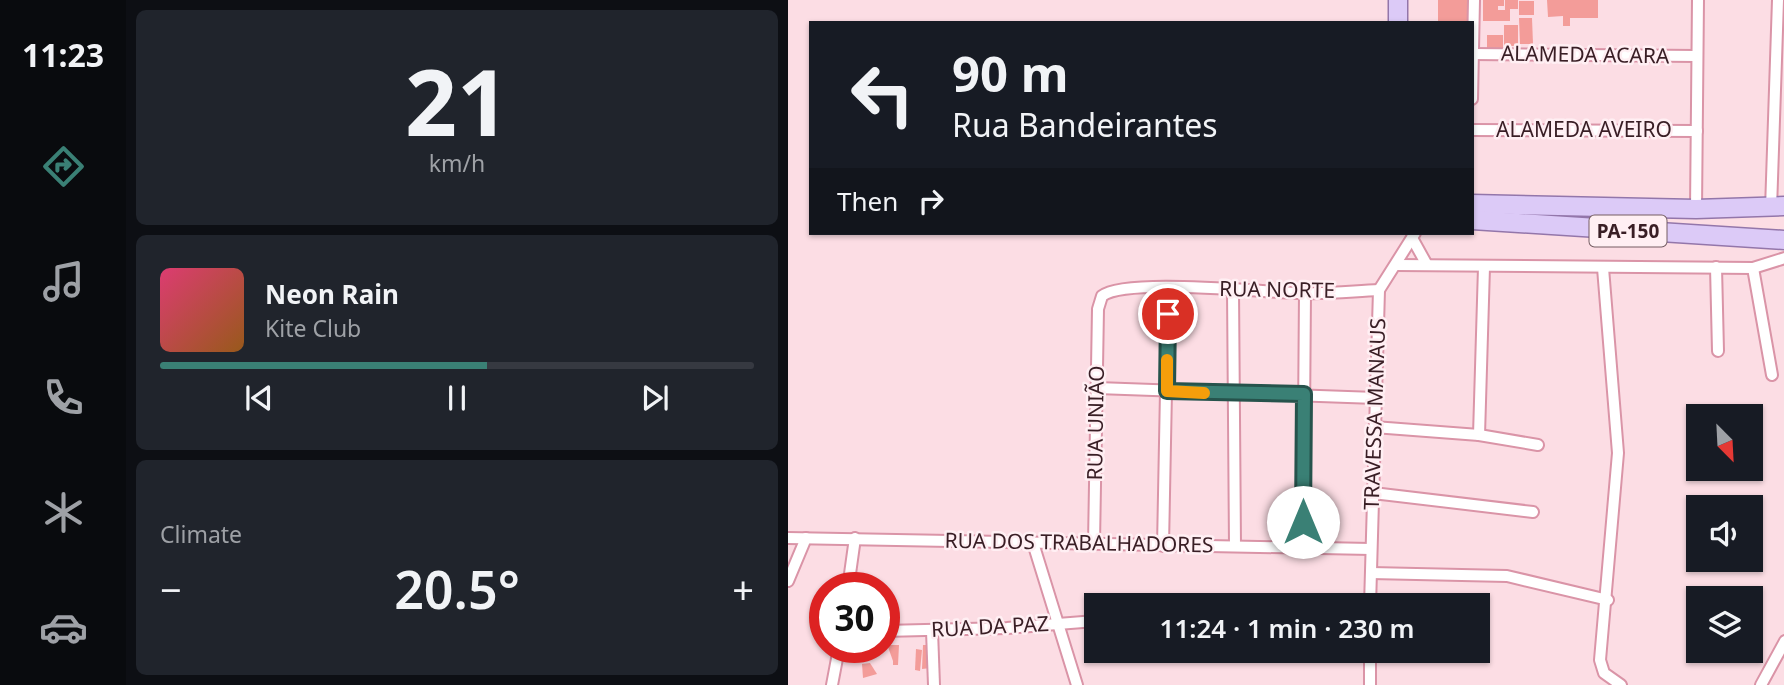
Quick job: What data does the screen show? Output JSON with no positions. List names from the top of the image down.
{
  "streets": {
    "main road": ["PA-150"],
    "street": [
      "ALAMEDA ACARA",
      "ALAMEDA AVEIRO",
      "RUA NORTE",
      "TRAVESSA MANAUS",
      "RUA UNIÃO",
      "RUA DOS TRABALHADORES",
      "RUA DA PAZ"
    ]
  },
  "crossings": [
    ["RUA NORTE", "TRAVESSA MANAUS"],
    ["RUA NORTE", "RUA UNIÃO"],
    ["TRAVESSA MANAUS", "RUA DOS TRABALHADORES"],
    ["RUA UNIÃO", "RUA DOS TRABALHADORES"]
  ],
  "north": "bottom right",
  "page": {
    "tabs": "11:23",
    "tile": [
      ["21", "km/h"],
      "Climate"
    ],
    "turn": ["90 m", "Rua Bandeirantes"],
    "then": "Then",
    "song": ["Neon Rain", "Kite Club"],
    "heat": ["−", "20.5°", "+"],
    "limit": "30",
    "trip": "11:24 · 1 min · 230 m"
  }
}
